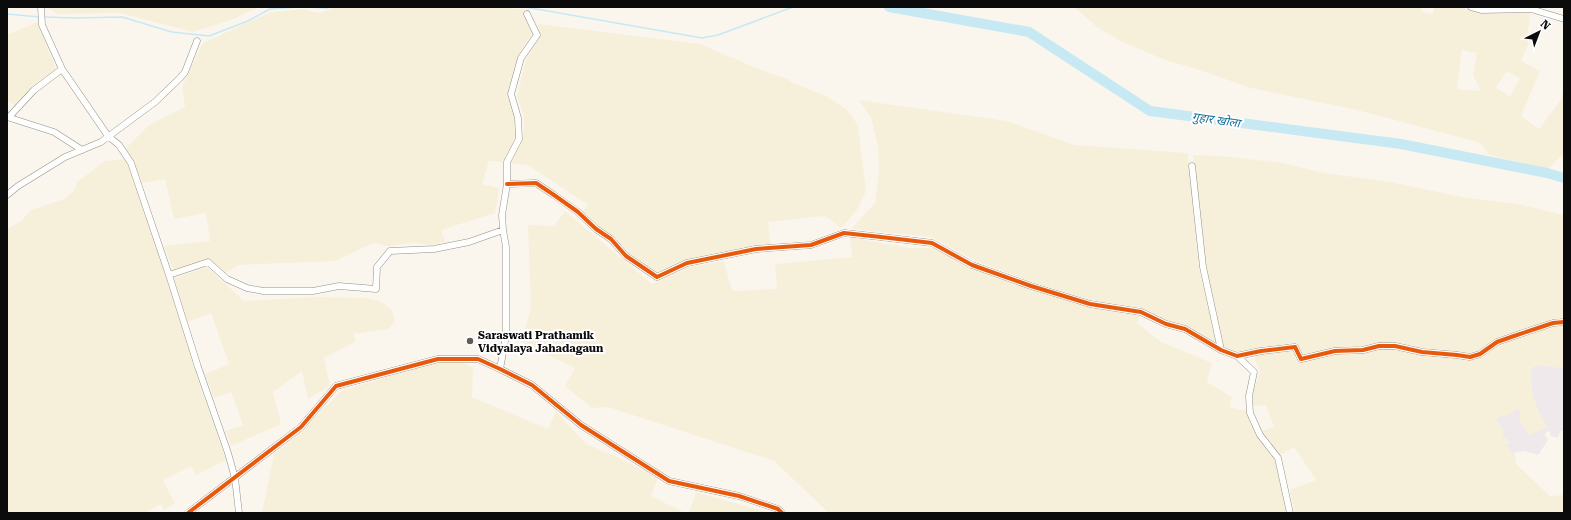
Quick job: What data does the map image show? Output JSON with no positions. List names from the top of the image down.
{
  "water": ["गुहार खोला"],
  "places": ["Saraswati Prathamik Vidyalaya Jahadagaun"],
  "north": "top right"
}
